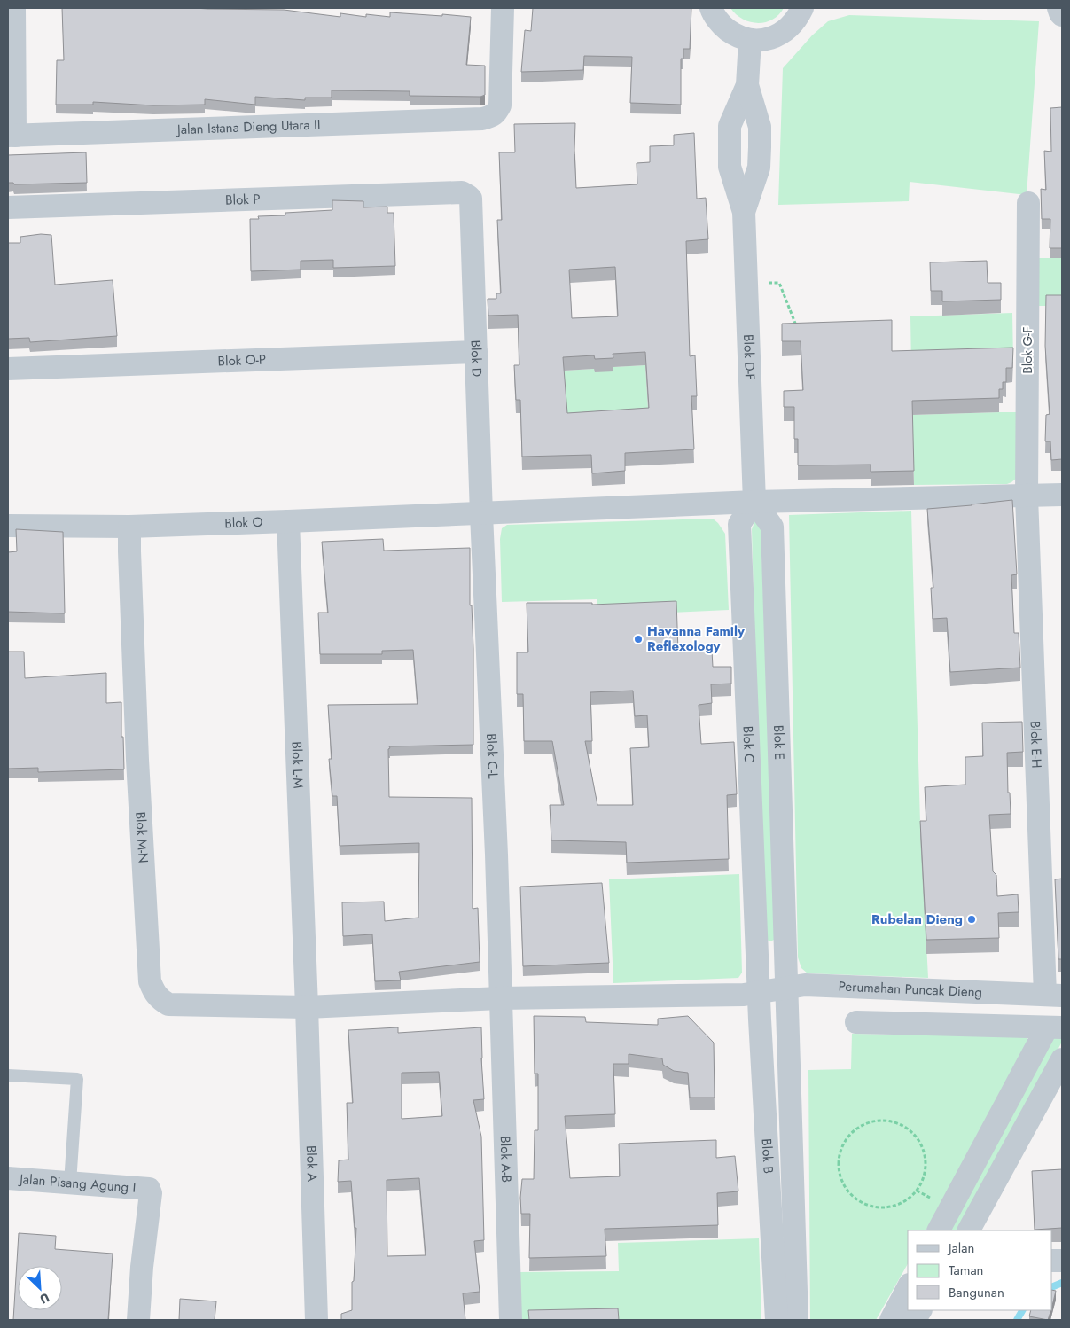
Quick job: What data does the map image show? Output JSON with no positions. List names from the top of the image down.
{
  "streets": {
    "street": [
      "Jalan Istana Dieng Utara II",
      "Blok P",
      "Blok G-F",
      "Blok D-F",
      "Blok D",
      "Blok O-P",
      "Blok O",
      "Blok E",
      "Blok C",
      "Blok E-H",
      "Blok C-L",
      "Blok L-M",
      "Blok M-N",
      "Perumahan Puncak Dieng",
      "Blok B",
      "Blok A-B",
      "Blok A",
      "Jalan Pisang Agung I"
    ]
  },
  "crossings": [
    ["Blok P", "Blok D"],
    ["Blok G-F", "Blok O"],
    ["Blok G-F", "Blok E-H"],
    ["Blok D-F", "Blok O"],
    ["Blok D-F", "Blok E"],
    ["Blok D-F", "Blok C"],
    ["Blok D", "Blok O-P"],
    ["Blok D", "Blok O"],
    ["Blok D", "Blok C-L"],
    ["Blok O", "Blok E"],
    ["Blok O", "Blok C"],
    ["Blok O", "Blok E-H"],
    ["Blok O", "Blok C-L"],
    ["Blok O", "Blok L-M"],
    ["Blok O", "Blok M-N"],
    ["Blok E", "Blok C"],
    ["Blok E", "Perumahan Puncak Dieng"],
    ["Blok C", "Perumahan Puncak Dieng"],
    ["Blok C", "Blok B"],
    ["Blok E-H", "Perumahan Puncak Dieng"],
    ["Blok C-L", "Blok M-N"],
    ["Blok C-L", "Perumahan Puncak Dieng"],
    ["Blok C-L", "Blok A-B"],
    ["Blok L-M", "Blok M-N"],
    ["Blok L-M", "Blok A"],
    ["Blok M-N", "Perumahan Puncak Dieng"],
    ["Blok M-N", "Blok A-B"],
    ["Blok M-N", "Blok A"],
    ["Perumahan Puncak Dieng", "Blok B"],
    ["Perumahan Puncak Dieng", "Blok A-B"]
  ],
  "places": ["Havanna Family Reflexology", "Rubelan Dieng"],
  "legend": ["Jalan", "Taman", "Bangunan"],
  "north": "bottom right"
}
